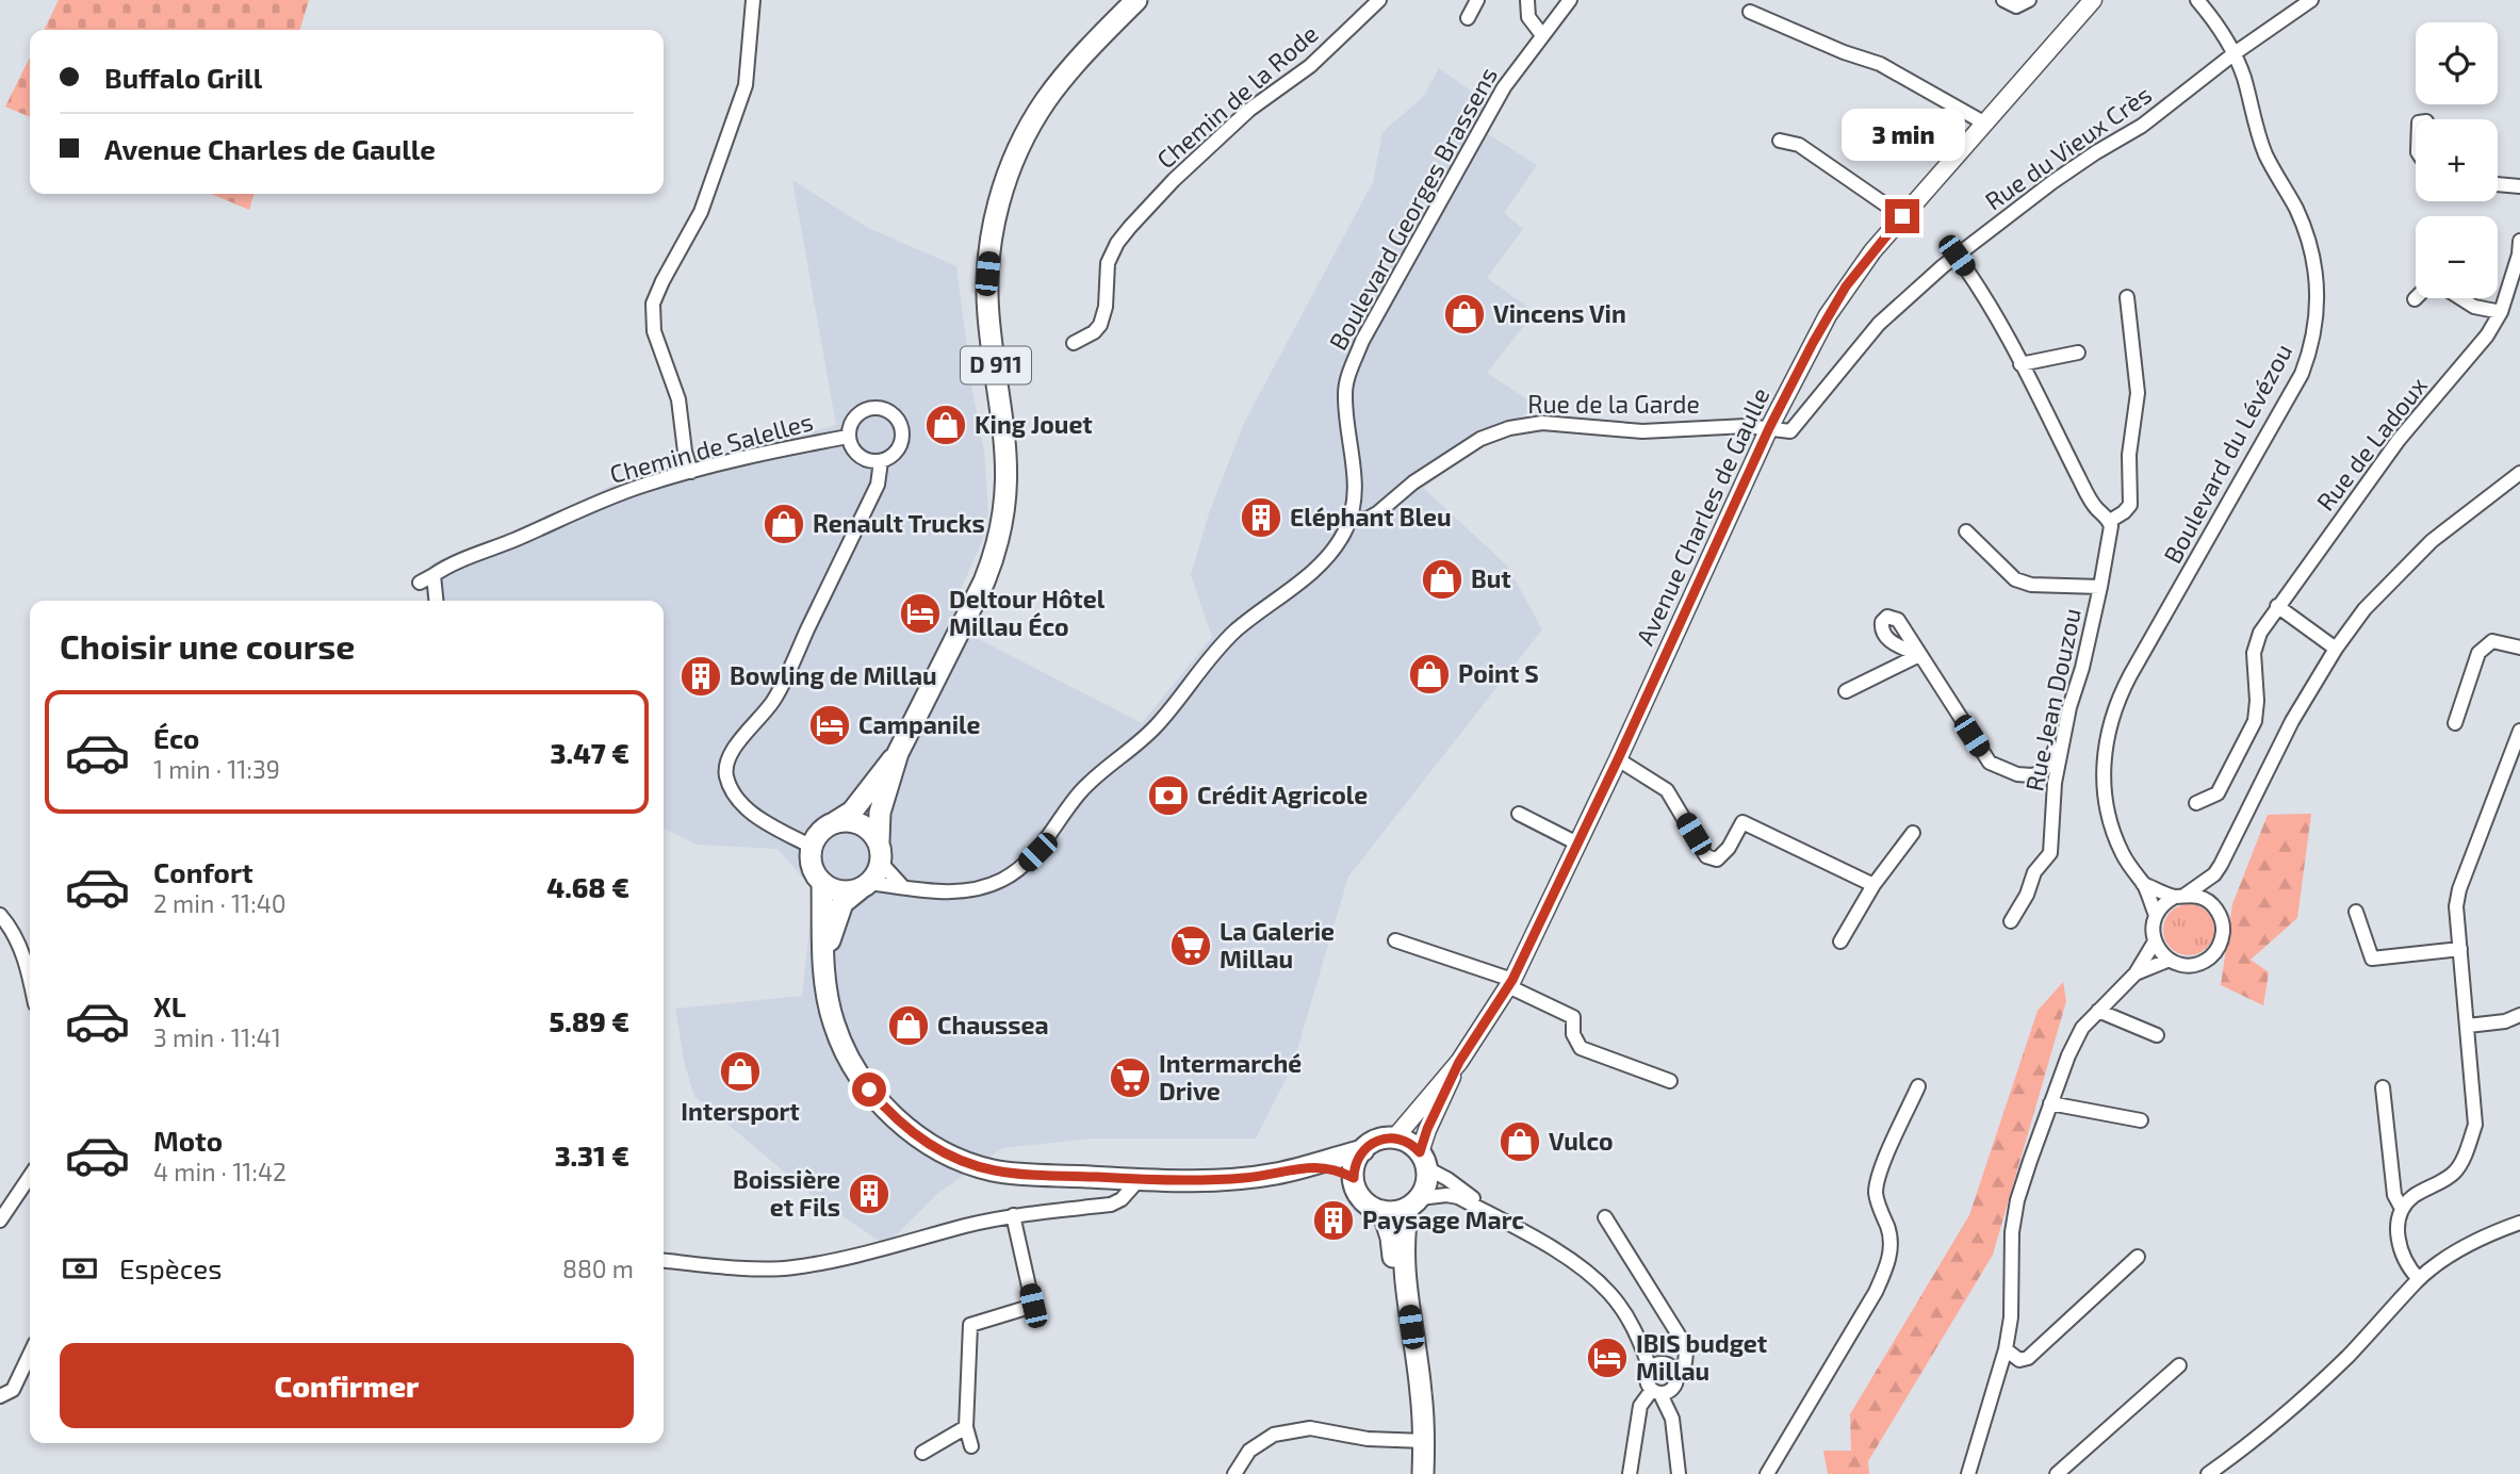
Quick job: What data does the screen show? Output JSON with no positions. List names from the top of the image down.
{
  "streets": {
    "main road": ["D 911", "Avenue Charles de Gaulle"],
    "street": [
      "Chemin de la Rode",
      "Rue du Vieux Crès",
      "Boulevard Georges Brassens",
      "Rue de la Garde",
      "Rue de Ladoux",
      "Chemin de Salelles",
      "Boulevard du Lévézou",
      "Rue Jean Douzou"
    ]
  },
  "crossings": [
    ["Rue du Vieux Crès", "Rue de la Garde"],
    ["Rue du Vieux Crès", "Boulevard du Lévézou"],
    ["Rue du Vieux Crès", "Avenue Charles de Gaulle"],
    ["Boulevard Georges Brassens", "D 911"],
    ["Boulevard Georges Brassens", "Rue de la Garde"],
    ["Rue de la Garde", "Avenue Charles de Gaulle"]
  ],
  "places": {
    "shop": [
      "Vincens Vin",
      "King Jouet",
      "Renault Trucks",
      "But",
      "Point S",
      "Chaussea",
      "Intersport",
      "Vulco"
    ],
    "building": [
      "Eléphant Bleu",
      "Bowling de Millau",
      "Boissière et Fils",
      "Paysage Marc"
    ],
    "hotel": ["Deltour Hôtel Millau Éco", "Campanile", "IBIS budget Millau"],
    "bank": ["Crédit Agricole"],
    "supermarket": ["La Galerie Millau", "Intermarché Drive"]
  },
  "page": {
    "map_buttons": ["+", "−"],
    "banner": ["Buffalo Grill", "Avenue Charles de Gaulle"],
    "bubble": "3 min",
    "heading": "Choisir une course",
    "list": [
      {
        "name": "Éco",
        "note": "1 min · 11:39",
        "value": "3.47 €"
      },
      {
        "name": "Confort",
        "note": "2 min · 11:40",
        "value": "4.68 €"
      },
      {
        "name": "XL",
        "note": "3 min · 11:41",
        "value": "5.89 €"
      },
      {
        "name": "Moto",
        "note": "4 min · 11:42",
        "value": "3.31 €"
      }
    ],
    "pay": ["Espèces", "880 m"],
    "buttons": "Confirmer"
  }
}
